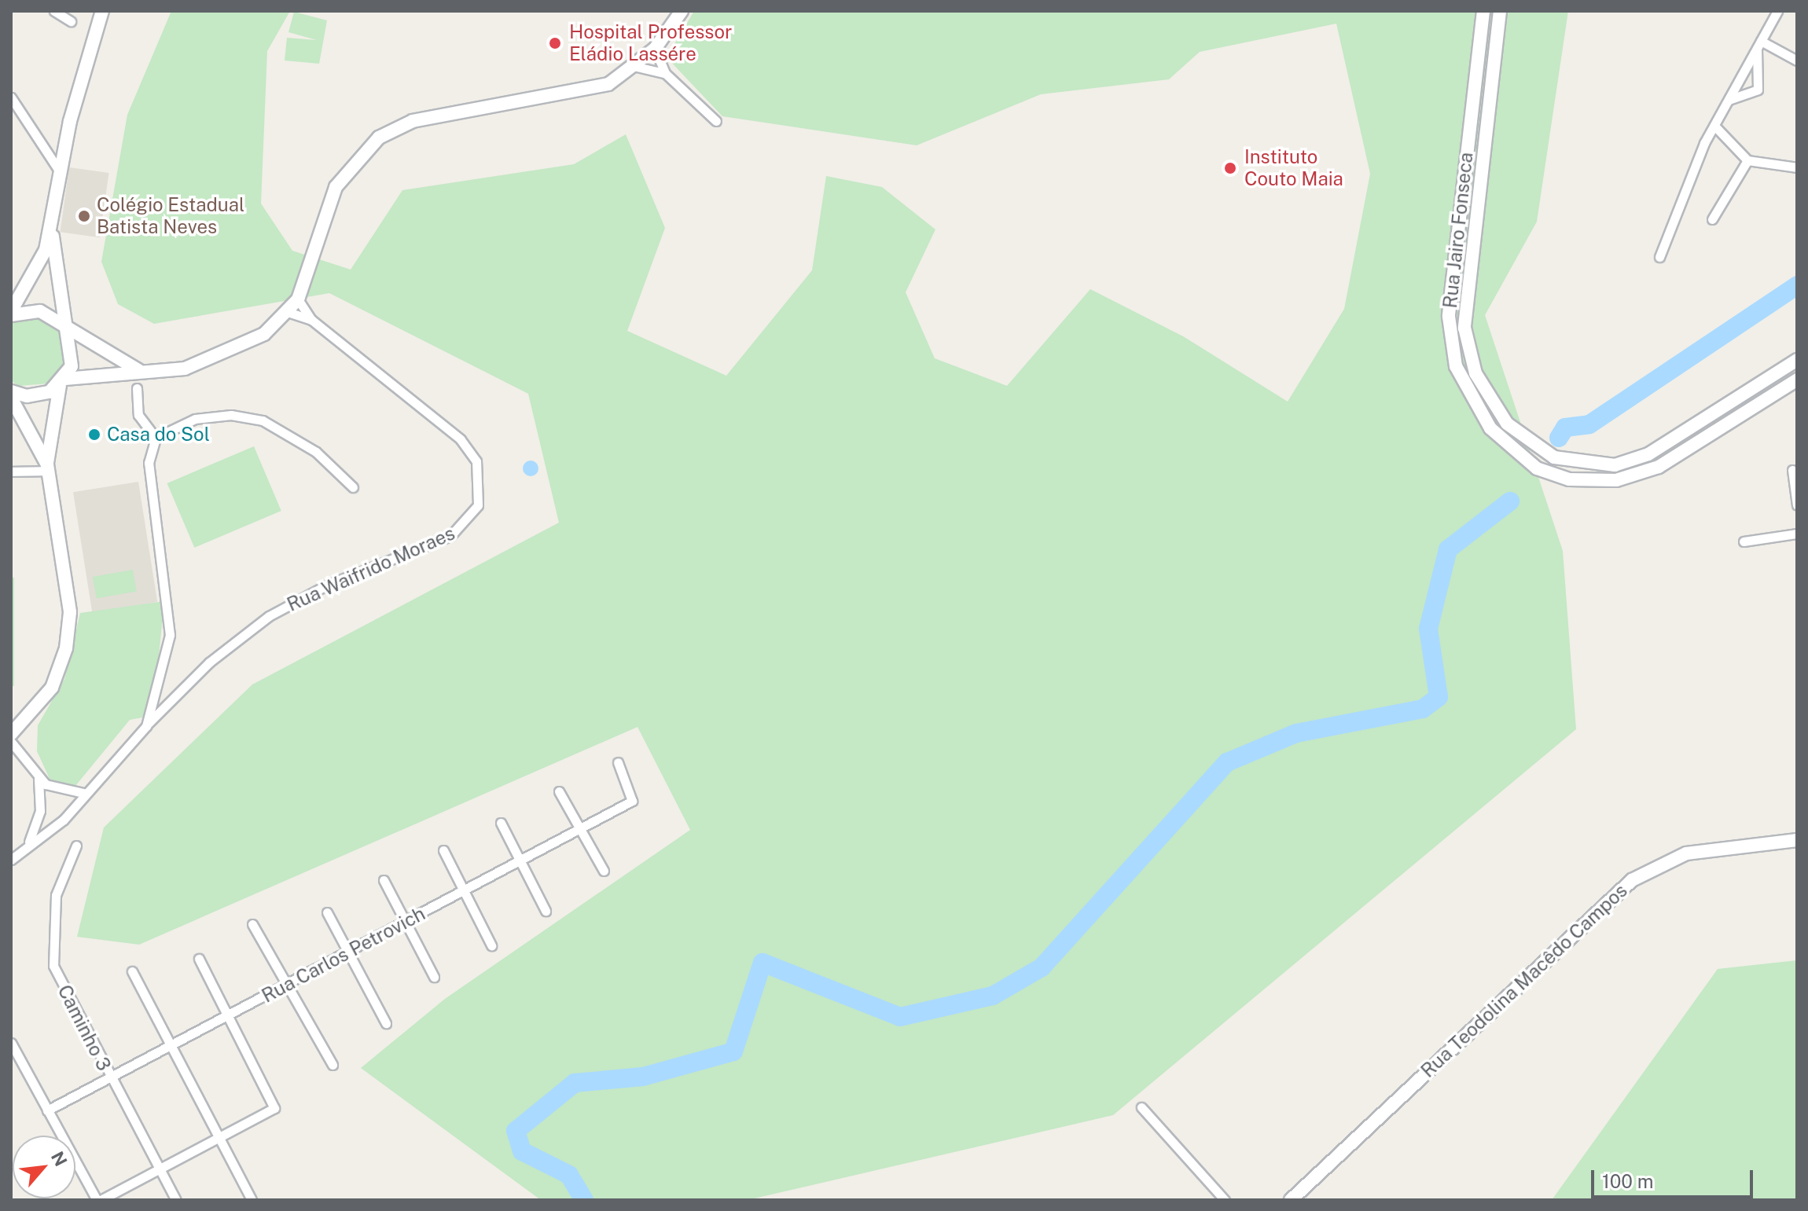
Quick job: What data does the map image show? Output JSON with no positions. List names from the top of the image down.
{
  "streets": {
    "main road": ["Rua Jairo Fonseca", "Rua Teodolina Macêdo Campos"],
    "street": ["Rua Waifrido Moraes", "Rua Carlos Petrovich", "Caminho 3"]
  },
  "crossings": [
    ["Rua Carlos Petrovich", "Caminho 3"]
  ],
  "places": [
    "Hospital Professor Eládio Lassére",
    "Instituto Couto Maia",
    "Colégio Estadual Batista Neves",
    "Casa do Sol"
  ],
  "scale_bar": "100 m",
  "north": "top right"
}
